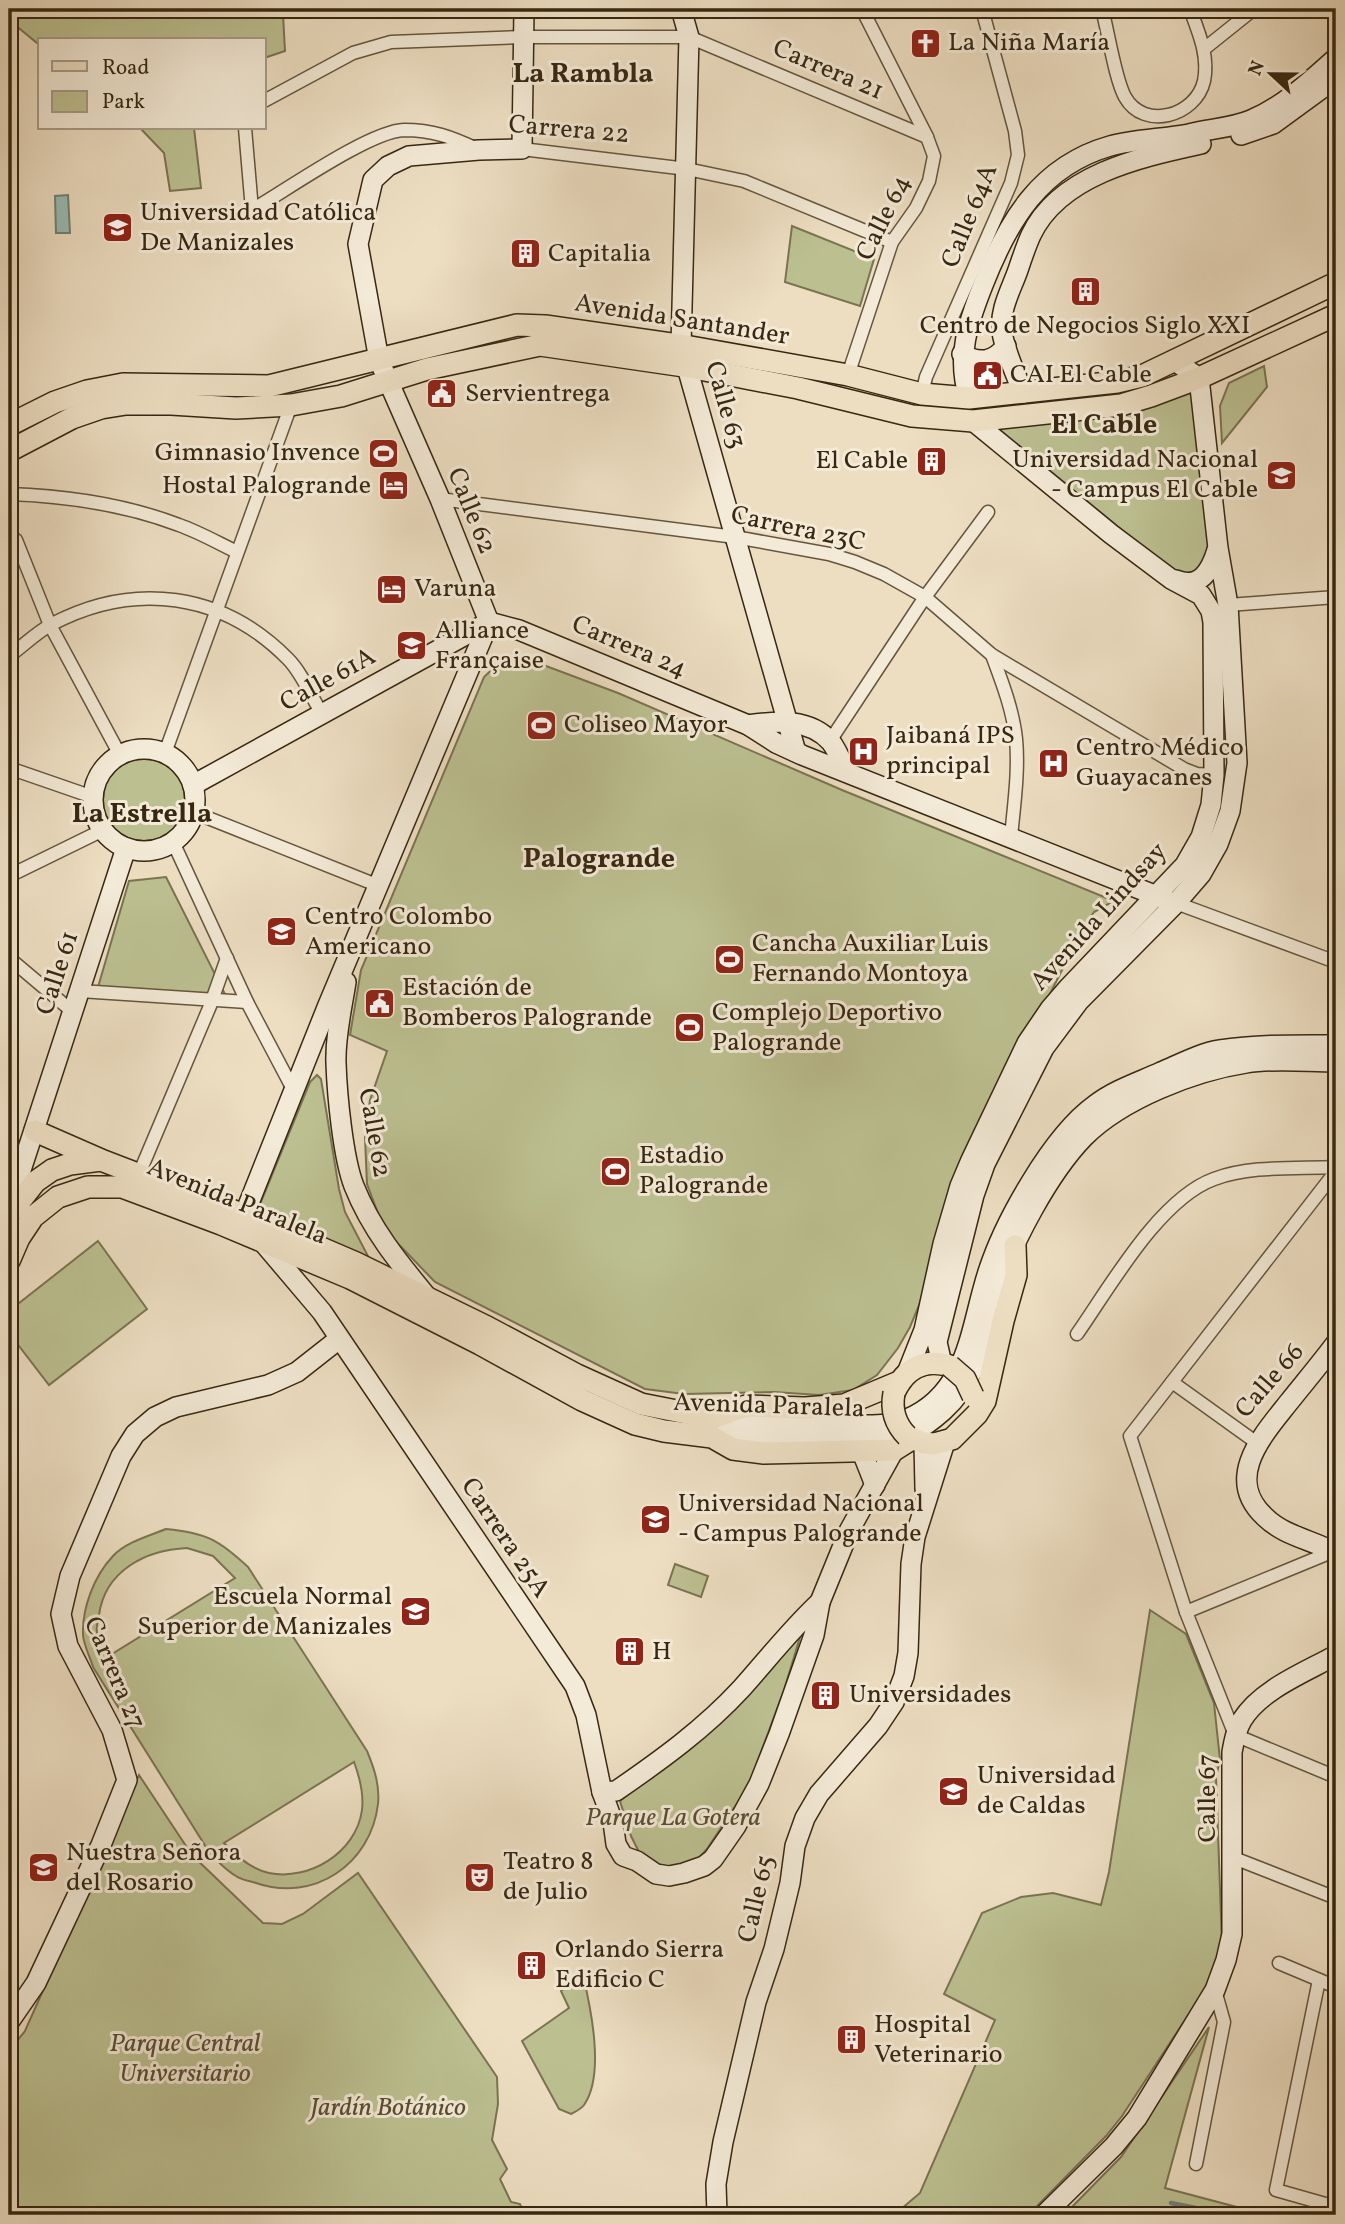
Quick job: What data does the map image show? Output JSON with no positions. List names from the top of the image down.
{
  "streets": {
    "main road": ["Avenida Santander", "Avenida Paralela"],
    "street": [
      "Carrera 21",
      "Carrera 22",
      "Calle 64A",
      "Calle 64",
      "Calle 63",
      "Calle 62",
      "Carrera 23C",
      "Carrera 24",
      "Calle 61A",
      "Avenida Lindsay",
      "Calle 61",
      "Calle 66",
      "Carrera 25A",
      "Carrera 27",
      "Calle 67",
      "Calle 65"
    ]
  },
  "crossings": [
    ["Carrera 21", "Calle 64"],
    ["Carrera 21", "Calle 63"],
    ["Carrera 22", "Calle 64"],
    ["Carrera 22", "Calle 63"],
    ["Carrera 22", "Calle 62"],
    ["Calle 64A", "Avenida Santander"],
    ["Calle 64", "Avenida Santander"],
    ["Avenida Santander", "Calle 63"],
    ["Avenida Santander", "Calle 62"],
    ["Avenida Santander", "Avenida Lindsay"],
    ["Calle 63", "Carrera 23C"],
    ["Calle 63", "Carrera 24"],
    ["Calle 62", "Carrera 23C"],
    ["Calle 62", "Carrera 24"],
    ["Calle 62", "Calle 61A"],
    ["Calle 62", "Avenida Paralela"],
    ["Carrera 23C", "Avenida Lindsay"],
    ["Carrera 24", "Calle 61A"],
    ["Carrera 24", "Avenida Lindsay"],
    ["Calle 61A", "Calle 61"],
    ["Avenida Lindsay", "Calle 65"],
    ["Calle 61", "Avenida Paralela"],
    ["Avenida Paralela", "Carrera 25A"],
    ["Carrera 25A", "Carrera 27"]
  ],
  "districts": [
    "La Rambla",
    "El Cable",
    "La Estrella",
    "Palogrande"
  ],
  "parks": ["Parque La Gotera", "Parque Central Universitario", "Jardín Botánico"],
  "places": {
    "church": ["La Niña María"],
    "school or university": [
      "Universidad Católica De Manizales",
      "Universidad Nacional - Campus El Cable",
      "Alliance Française",
      "Centro Colombo Americano",
      "Universidad Nacional - Campus Palogrande",
      "Escuela Normal Superior de Manizales",
      "Universidad de Caldas",
      "Nuestra Señora del Rosario"
    ],
    "building": [
      "Capitalia",
      "Centro de Negocios Siglo XXI",
      "El Cable",
      "H",
      "Universidades",
      "Orlando Sierra Edificio C",
      "Hospital Veterinario"
    ],
    "public building": ["CAI El Cable", "Servientrega", "Estación de Bomberos Palogrande"],
    "sports": [
      "Gimnasio Invence",
      "Coliseo Mayor",
      "Cancha Auxiliar Luis Fernando Montoya",
      "Complejo Deportivo Palogrande",
      "Estadio Palogrande"
    ],
    "hotel": ["Hostal Palogrande", "Varuna"],
    "hospital": ["Jaibaná IPS principal", "Centro Médico Guayacanes"],
    "theatre": ["Teatro 8 de Julio"]
  },
  "legend": ["Road", "Park"],
  "north": "left"
}
